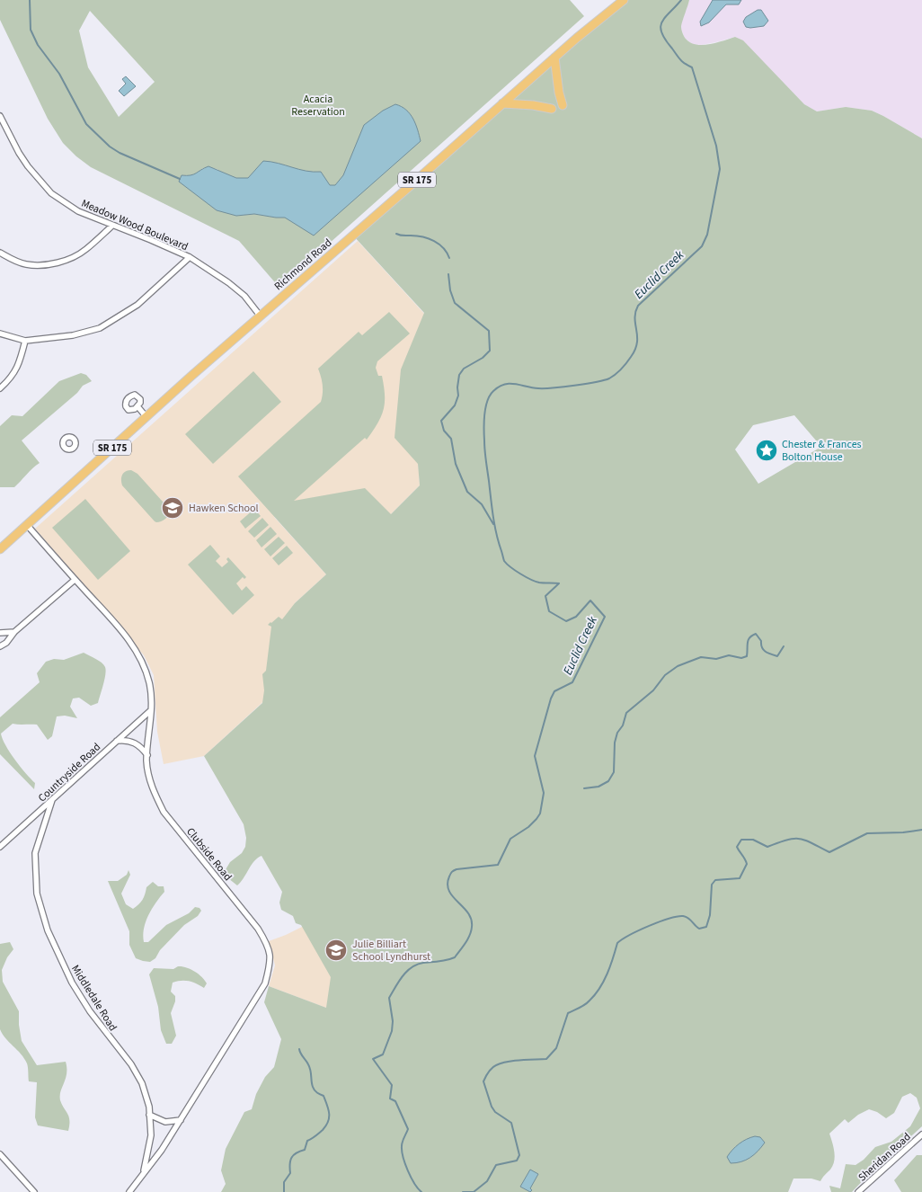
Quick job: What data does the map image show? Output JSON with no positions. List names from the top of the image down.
{
  "streets": {
    "main road": ["SR 175", "Richmond Road"],
    "street": [
      "Meadow Wood Boulevard",
      "Countryside Road",
      "Clubside Road",
      "Middledale Road",
      "Sheridan Road"
    ]
  },
  "crossings": [
    ["Meadow Wood Boulevard", "Richmond Road"],
    ["Richmond Road", "Clubside Road"],
    ["Countryside Road", "Clubside Road"],
    ["Countryside Road", "Middledale Road"],
    ["Clubside Road", "Middledale Road"]
  ],
  "water": ["Euclid Creek"],
  "parks": ["Acacia Reservation"],
  "places": {
    "place": ["Chester & Frances Bolton House"],
    "school or university": ["Hawken School", "Julie Billiart School Lyndhurst"]
  }
}
